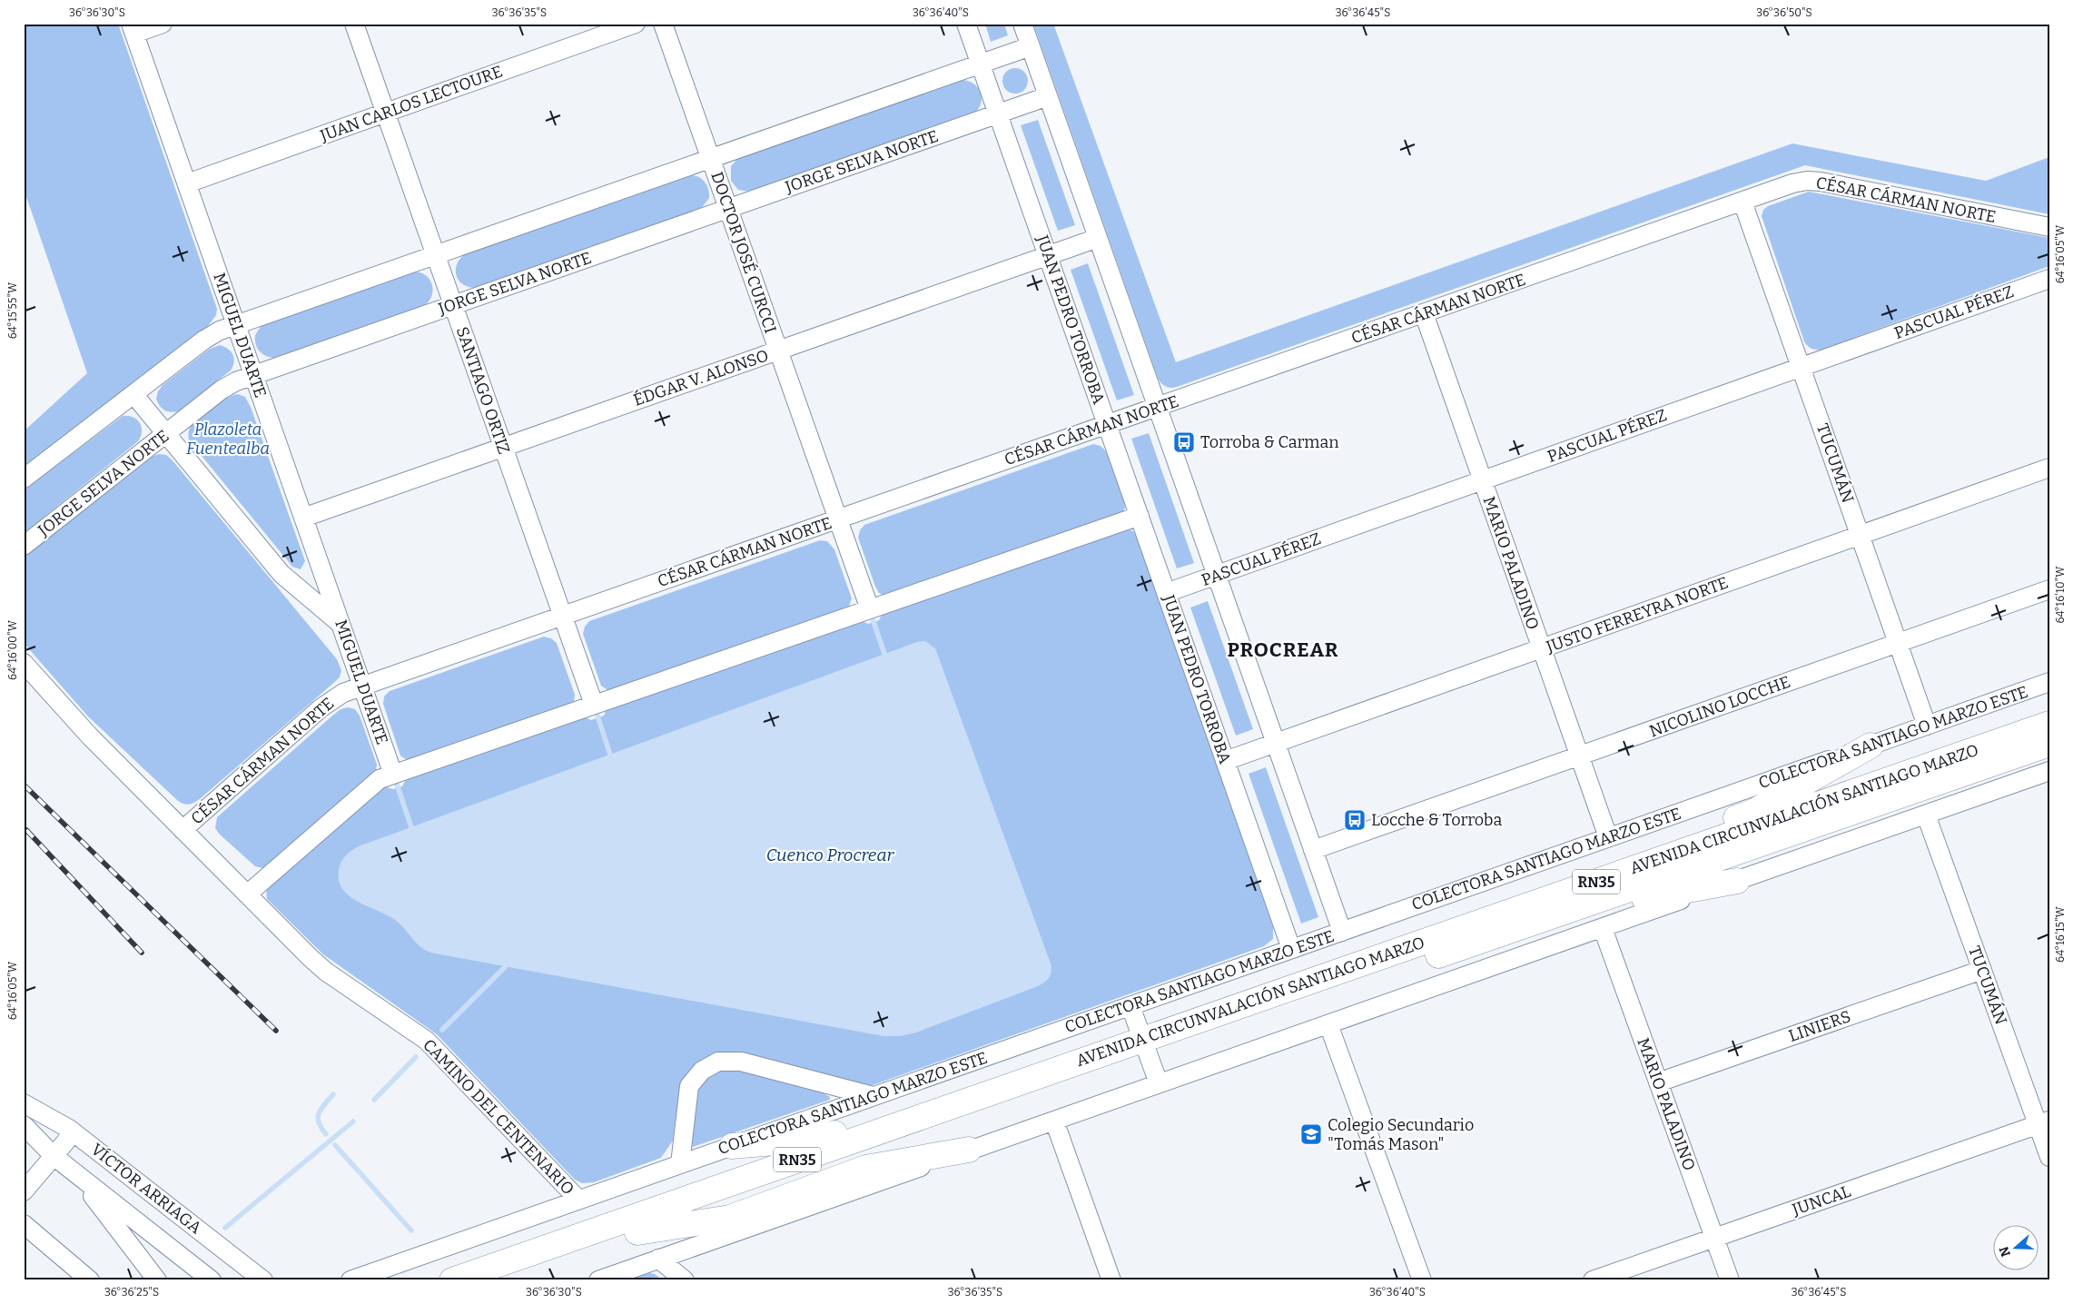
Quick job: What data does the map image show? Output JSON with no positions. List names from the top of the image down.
{
  "streets": {
    "highway": ["AVENIDA CIRCUNVALACIÓN SANTIAGO MARZO", "RN35"],
    "street": [
      "JUAN CARLOS LECTOURE",
      "JORGE SELVA NORTE",
      "CÉSAR CÁRMAN NORTE",
      "DOCTOR JOSÉ CURCCI",
      "PASCUAL PÉREZ",
      "JUAN PEDRO TORROBA",
      "MIGUEL DUARTE",
      "ÉDGAR V. ALONSO",
      "SANTIAGO ORTIZ",
      "TUCUMÁN",
      "MARIO PALADINO",
      "JUSTO FERREYRA NORTE",
      "NICOLINO LOCCHE",
      "COLECTORA SANTIAGO MARZO ESTE",
      "LINIERS",
      "CAMINO DEL CENTENARIO",
      "VÍCTOR ARRIAGA",
      "JUNCAL"
    ]
  },
  "crossings": [
    ["JUAN CARLOS LECTOURE", "MIGUEL DUARTE"],
    ["JUAN CARLOS LECTOURE", "SANTIAGO ORTIZ"],
    ["JORGE SELVA NORTE", "DOCTOR JOSÉ CURCCI"],
    ["JORGE SELVA NORTE", "JUAN PEDRO TORROBA"],
    ["JORGE SELVA NORTE", "MIGUEL DUARTE"],
    ["JORGE SELVA NORTE", "SANTIAGO ORTIZ"],
    ["CÉSAR CÁRMAN NORTE", "DOCTOR JOSÉ CURCCI"],
    ["CÉSAR CÁRMAN NORTE", "JUAN PEDRO TORROBA"],
    ["CÉSAR CÁRMAN NORTE", "MIGUEL DUARTE"],
    ["CÉSAR CÁRMAN NORTE", "SANTIAGO ORTIZ"],
    ["CÉSAR CÁRMAN NORTE", "TUCUMÁN"],
    ["CÉSAR CÁRMAN NORTE", "MARIO PALADINO"],
    ["CÉSAR CÁRMAN NORTE", "CAMINO DEL CENTENARIO"],
    ["DOCTOR JOSÉ CURCCI", "ÉDGAR V. ALONSO"],
    ["PASCUAL PÉREZ", "JUAN PEDRO TORROBA"],
    ["PASCUAL PÉREZ", "TUCUMÁN"],
    ["PASCUAL PÉREZ", "MARIO PALADINO"],
    ["JUAN PEDRO TORROBA", "ÉDGAR V. ALONSO"],
    ["JUAN PEDRO TORROBA", "JUSTO FERREYRA NORTE"],
    ["JUAN PEDRO TORROBA", "COLECTORA SANTIAGO MARZO ESTE"],
    ["MIGUEL DUARTE", "ÉDGAR V. ALONSO"],
    ["ÉDGAR V. ALONSO", "SANTIAGO ORTIZ"],
    ["TUCUMÁN", "JUSTO FERREYRA NORTE"],
    ["TUCUMÁN", "NICOLINO LOCCHE"],
    ["TUCUMÁN", "COLECTORA SANTIAGO MARZO ESTE"],
    ["TUCUMÁN", "LINIERS"],
    ["TUCUMÁN", "JUNCAL"],
    ["MARIO PALADINO", "JUSTO FERREYRA NORTE"],
    ["MARIO PALADINO", "NICOLINO LOCCHE"],
    ["MARIO PALADINO", "COLECTORA SANTIAGO MARZO ESTE"],
    ["MARIO PALADINO", "LINIERS"],
    ["MARIO PALADINO", "JUNCAL"],
    ["COLECTORA SANTIAGO MARZO ESTE", "CAMINO DEL CENTENARIO"]
  ],
  "districts": ["PROCREAR"],
  "water": ["Cuenco Procrear"],
  "parks": ["Plazoleta Fuentealba"],
  "places": {
    "bus stop": ["Torroba & Carman", "Locche & Torroba"],
    "school or university": ["Colegio Secundario \"Tomás Mason\""]
  },
  "north": "left",
  "coordinates": [
    "36°36'30\"S",
    "36°36'35\"S",
    "36°36'40\"S",
    "36°36'45\"S",
    "36°36'50\"S",
    "64°16'05\"W",
    "64°15'55\"W",
    "64°16'10\"W",
    "64°16'00\"W",
    "64°16'15\"W",
    "36°36'25\"S"
  ]
}
